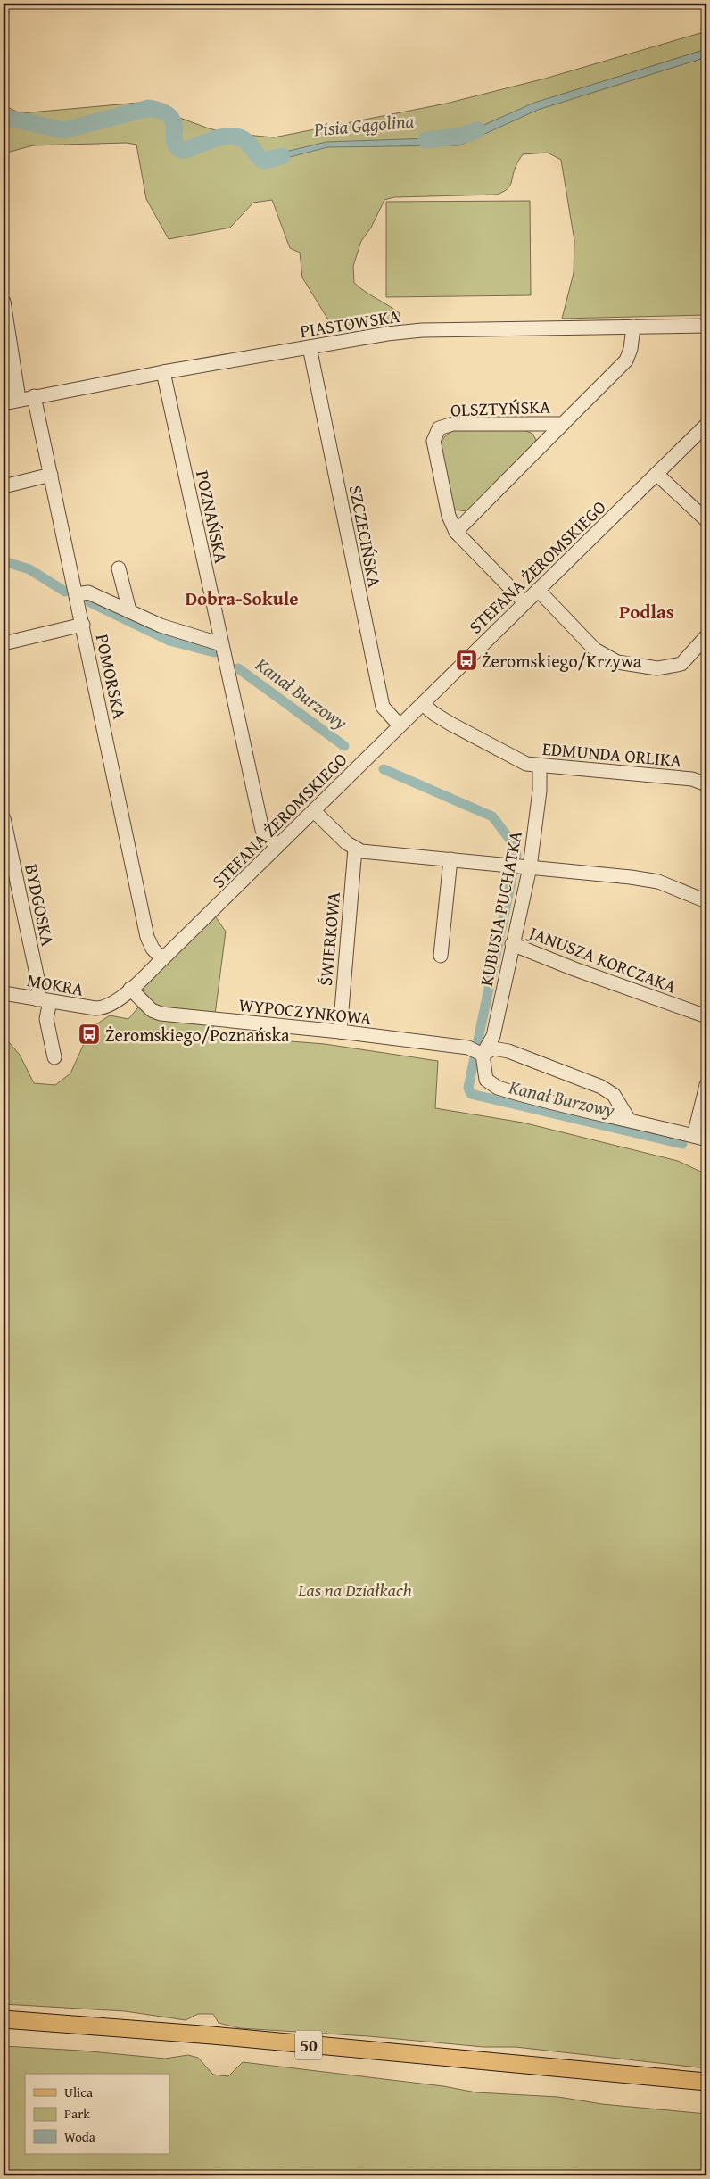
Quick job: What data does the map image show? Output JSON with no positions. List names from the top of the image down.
{
  "streets": {
    "main road": ["50"],
    "street": [
      "PIASTOWSKA",
      "OLSZTYŃSKA",
      "POZNAŃSKA",
      "SZCZECIŃSKA",
      "STEFANA ŻEROMSKIEGO",
      "POMORSKA",
      "EDMUNDA ORLIKA",
      "BYDGOSKA",
      "KUBUSIA PUCHATKA",
      "ŚWIERKOWA",
      "JANUSZA KORCZAKA",
      "MOKRA",
      "WYPOCZYNKOWA"
    ]
  },
  "crossings": [
    ["PIASTOWSKA", "OLSZTYŃSKA"],
    ["PIASTOWSKA", "POZNAŃSKA"],
    ["PIASTOWSKA", "SZCZECIŃSKA"],
    ["PIASTOWSKA", "POMORSKA"],
    ["OLSZTYŃSKA", "STEFANA ŻEROMSKIEGO"],
    ["POZNAŃSKA", "STEFANA ŻEROMSKIEGO"],
    ["SZCZECIŃSKA", "STEFANA ŻEROMSKIEGO"],
    ["STEFANA ŻEROMSKIEGO", "POMORSKA"],
    ["STEFANA ŻEROMSKIEGO", "EDMUNDA ORLIKA"],
    ["STEFANA ŻEROMSKIEGO", "MOKRA"],
    ["STEFANA ŻEROMSKIEGO", "WYPOCZYNKOWA"],
    ["EDMUNDA ORLIKA", "KUBUSIA PUCHATKA"],
    ["BYDGOSKA", "MOKRA"],
    ["KUBUSIA PUCHATKA", "JANUSZA KORCZAKA"],
    ["KUBUSIA PUCHATKA", "WYPOCZYNKOWA"],
    ["ŚWIERKOWA", "WYPOCZYNKOWA"]
  ],
  "districts": ["Dobra-Sokule", "Podlas"],
  "water": ["Pisia Gągolina", "Kanał Burzowy"],
  "parks": ["Las na Działkach"],
  "places": {
    "bus stop": ["Żeromskiego/Krzywa", "Żeromskiego/Poznańska"]
  },
  "legend": ["Ulica", "Park", "Woda"]
}
